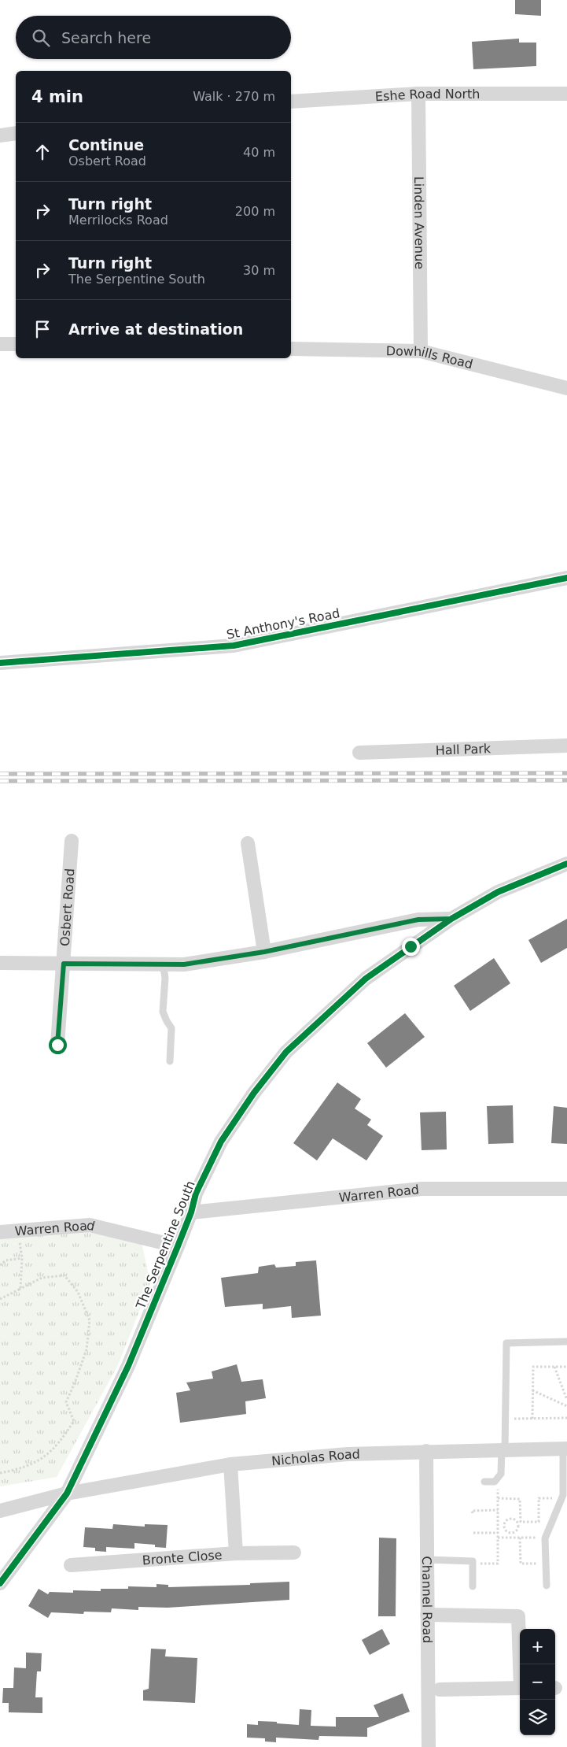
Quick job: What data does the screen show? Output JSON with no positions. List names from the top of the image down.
{
  "streets": {
    "street": [
      "Eshe Road North",
      "Linden Avenue",
      "Dowhills Road",
      "St Anthony's Road",
      "Hall Park",
      "Osbert Road",
      "Warren Road",
      "The Serpentine South",
      "Nicholas Road",
      "Bronte Close",
      "Channel Road"
    ]
  },
  "crossings": [
    ["Eshe Road North", "Linden Avenue"],
    ["Linden Avenue", "Dowhills Road"],
    ["Warren Road", "The Serpentine South"],
    ["The Serpentine South", "Nicholas Road"],
    ["Nicholas Road", "Channel Road"]
  ],
  "page": {
    "search": "Search here",
    "heading": ["4 min", "Walk · 270 m"],
    "list": [
      ["Continue", "Osbert Road", "40 m"],
      ["Turn right", "Merrilocks Road", "200 m"],
      ["Turn right", "The Serpentine South", "30 m"],
      "Arrive at destination"
    ],
    "map_buttons": ["+", "−"]
  }
}
